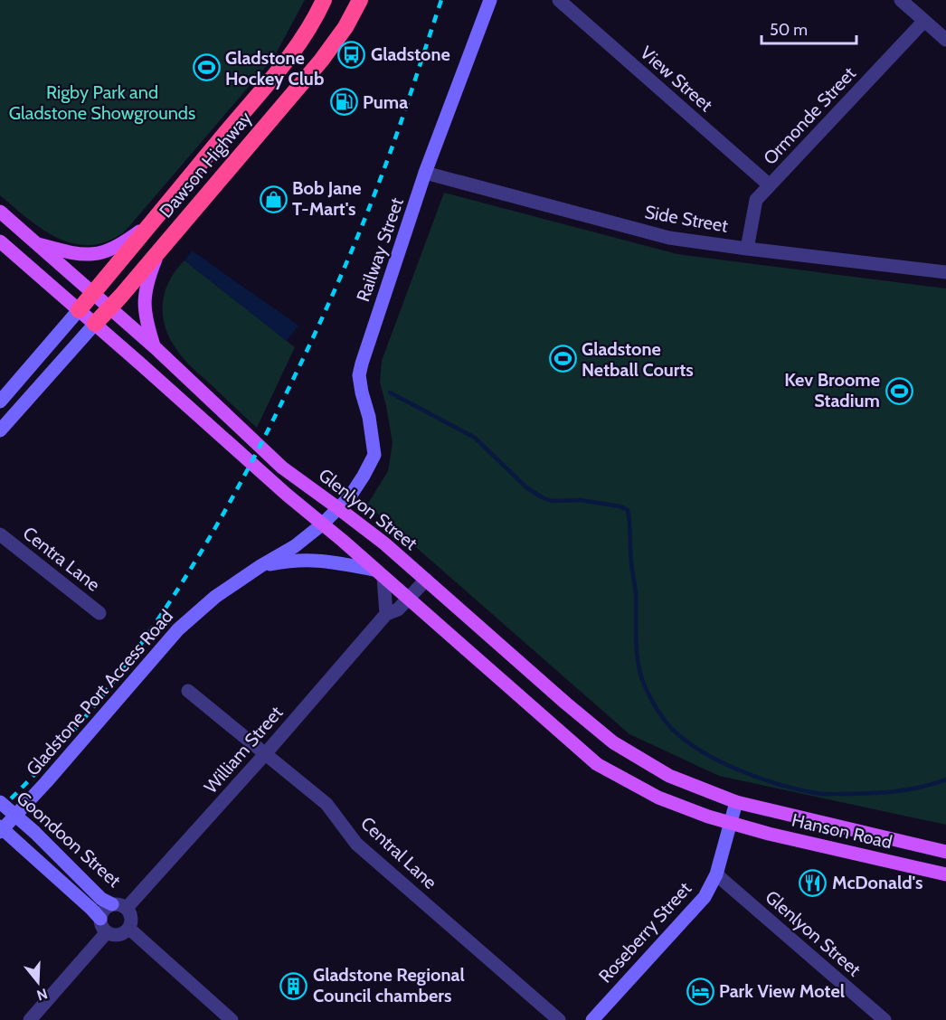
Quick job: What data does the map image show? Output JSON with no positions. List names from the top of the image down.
{
  "streets": {
    "highway": ["Dawson Highway"],
    "main road": ["Glenlyon Street", "Hanson Road"],
    "street": [
      "View Street",
      "Ormonde Street",
      "Side Street",
      "Railway Street",
      "Centra Lane",
      "Gladstone Port Access Road",
      "William Street",
      "Goondoon Street",
      "Central Lane",
      "Roseberry Street"
    ]
  },
  "crossings": [
    ["View Street", "Ormonde Street"],
    ["Ormonde Street", "Side Street"],
    ["Dawson Highway", "Glenlyon Street"],
    ["Side Street", "Railway Street"],
    ["Railway Street", "Glenlyon Street"],
    ["Railway Street", "Gladstone Port Access Road"],
    ["Glenlyon Street", "Gladstone Port Access Road"],
    ["Glenlyon Street", "William Street"],
    ["Glenlyon Street", "Hanson Road"],
    ["Glenlyon Street", "Roseberry Street"],
    ["William Street", "Goondoon Street"],
    ["William Street", "Central Lane"],
    ["Hanson Road", "Roseberry Street"]
  ],
  "parks": ["Rigby Park and Gladstone Showgrounds"],
  "places": {
    "bus stop": ["Gladstone"],
    "sports": ["Gladstone Hockey Club", "Gladstone Netball Courts", "Kev Broome Stadium"],
    "fuel station": ["Puma"],
    "shop": ["Bob Jane T-Mart's"],
    "restaurant": ["McDonald's"],
    "building": ["Gladstone Regional Council chambers"],
    "hotel": ["Park View Motel"]
  },
  "scale_bar": "50 m",
  "north": "bottom"
}
